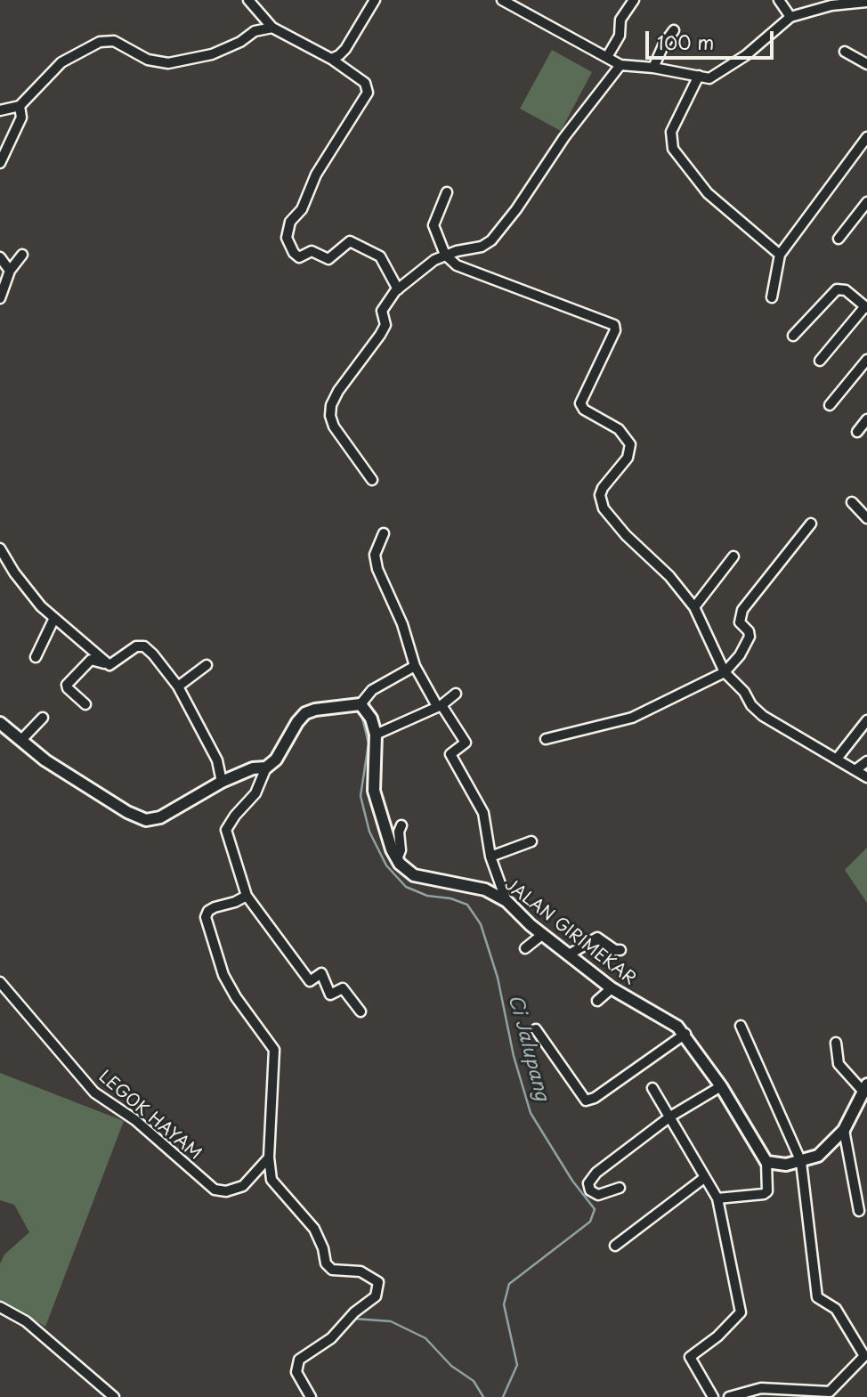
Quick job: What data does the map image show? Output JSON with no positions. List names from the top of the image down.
{
  "streets": {
    "street": ["JALAN GIRIMEKAR", "LEGOK HAYAM"]
  },
  "water": ["Ci Jalupang"],
  "scale_bar": "100 m"
}
